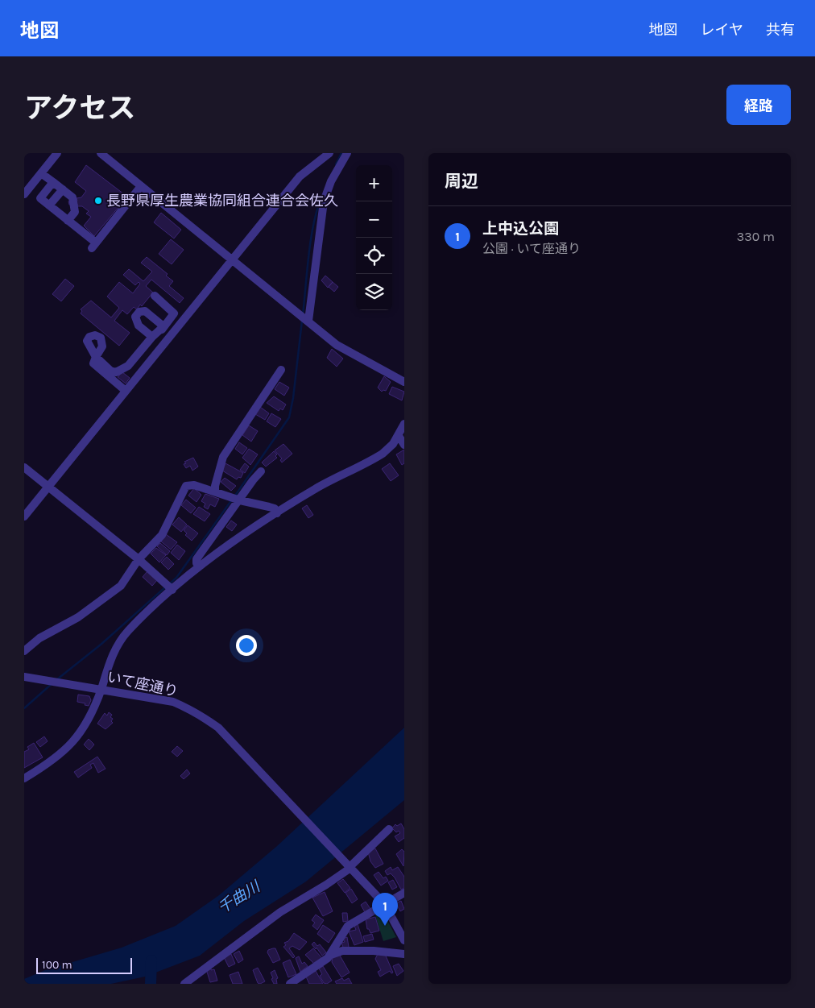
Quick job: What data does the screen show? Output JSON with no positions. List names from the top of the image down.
{
  "streets": {
    "street": ["いて座通り"]
  },
  "water": ["千曲川"],
  "places": ["長野県厚生農業協同組合連合会佐久"],
  "scale_bar": "100 m",
  "page": {
    "header": "地図",
    "nav": ["地図", "レイヤ", "共有"],
    "title": "アクセス",
    "buttons": "経路",
    "heading": "周辺",
    "map_buttons": ["+", "−"],
    "list": [
      {
        "mark": "1",
        "name": "上中込公園",
        "note": "公園 · いて座通り",
        "value": "330 m"
      }
    ],
    "pins": "1",
    "scale": "100 m"
  }
}
